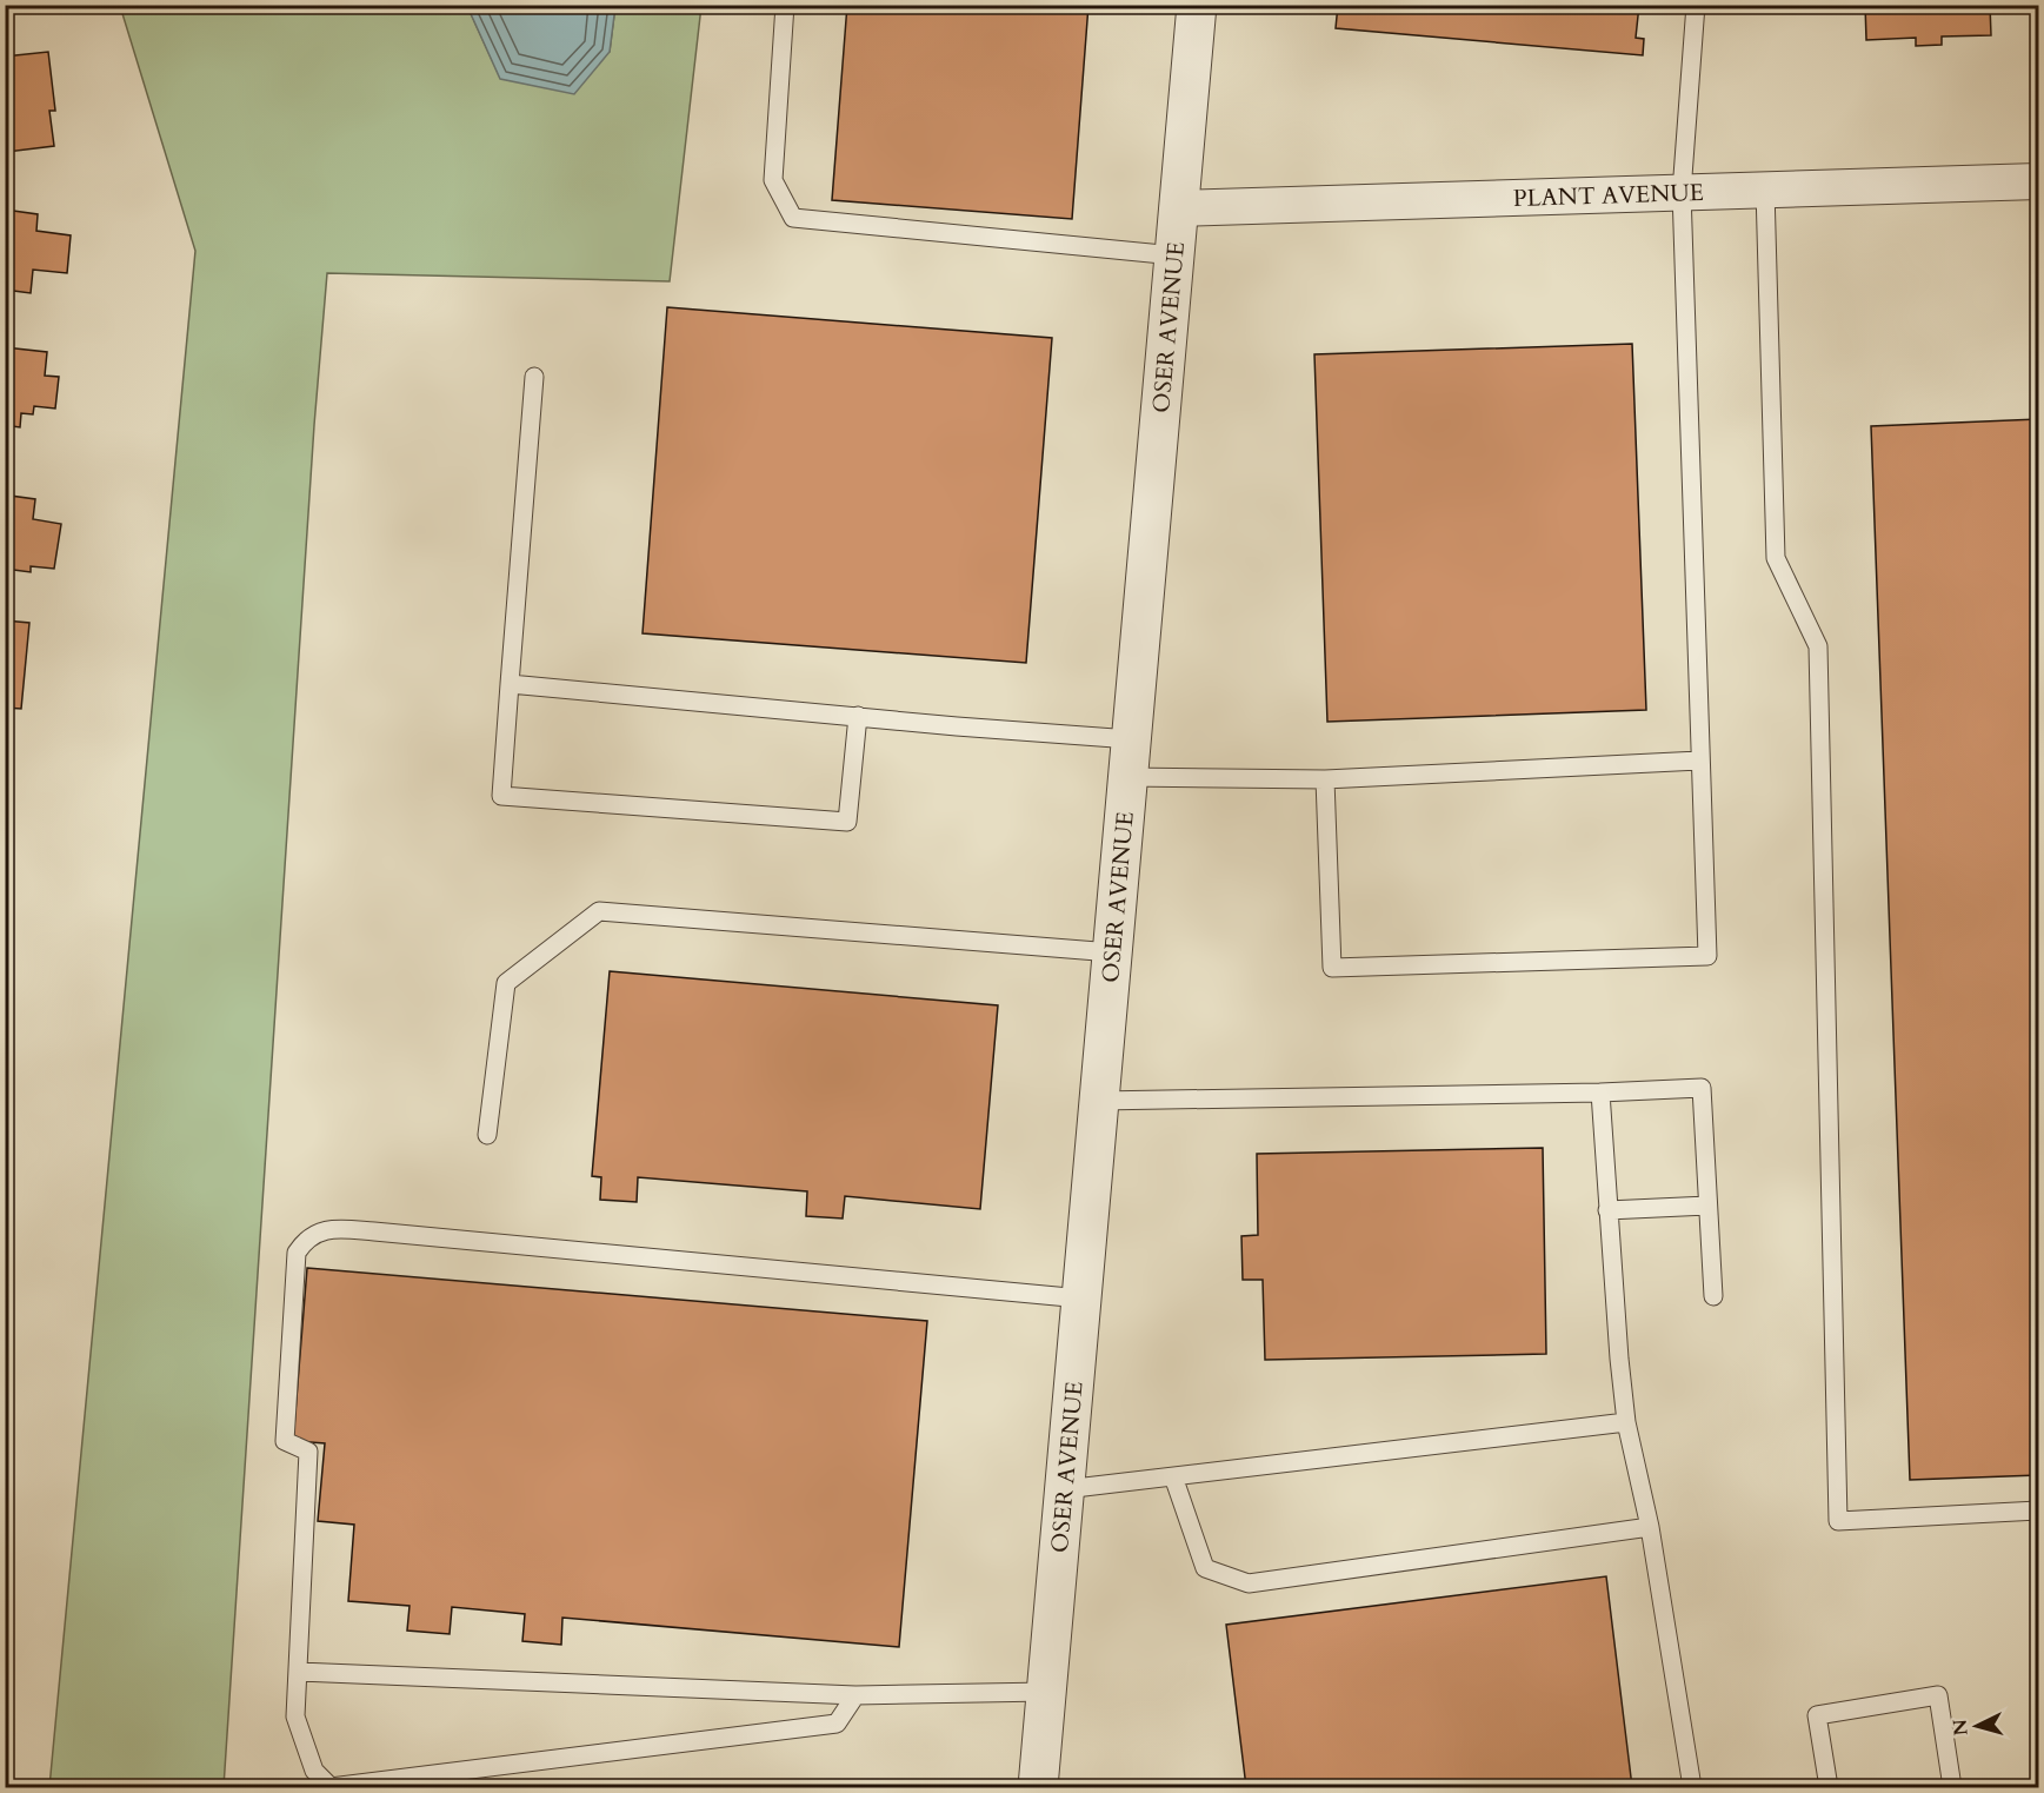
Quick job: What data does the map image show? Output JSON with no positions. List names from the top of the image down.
{
  "streets": {
    "street": ["PLANT AVENUE", "OSER AVENUE"]
  },
  "crossings": [
    ["PLANT AVENUE", "OSER AVENUE"]
  ],
  "north": "left"
}
